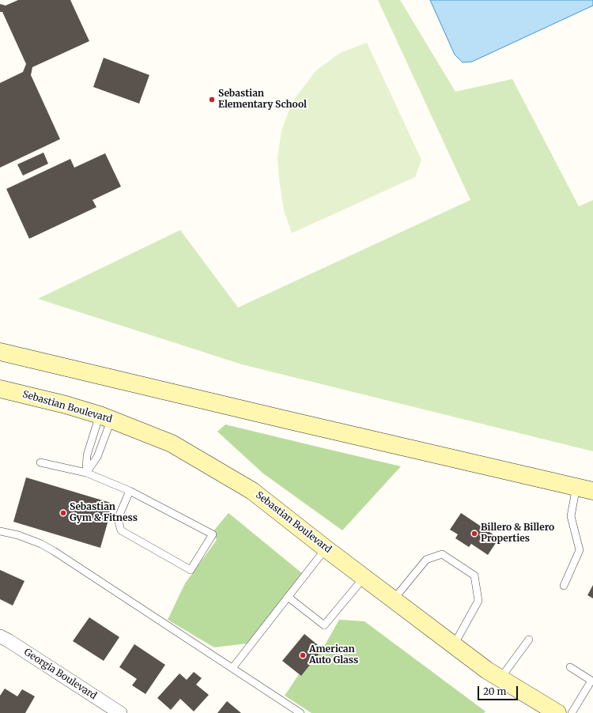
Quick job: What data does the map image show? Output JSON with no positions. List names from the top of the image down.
{
  "streets": {
    "main road": ["Sebastian Boulevard"],
    "street": ["Georgia Boulevard"]
  },
  "places": [
    "Sebastian Elementary School",
    "Sebastian Gym & Fitness",
    "Billero & Billero Properties",
    "American Auto Glass"
  ],
  "scale_bar": "20 m"
}
